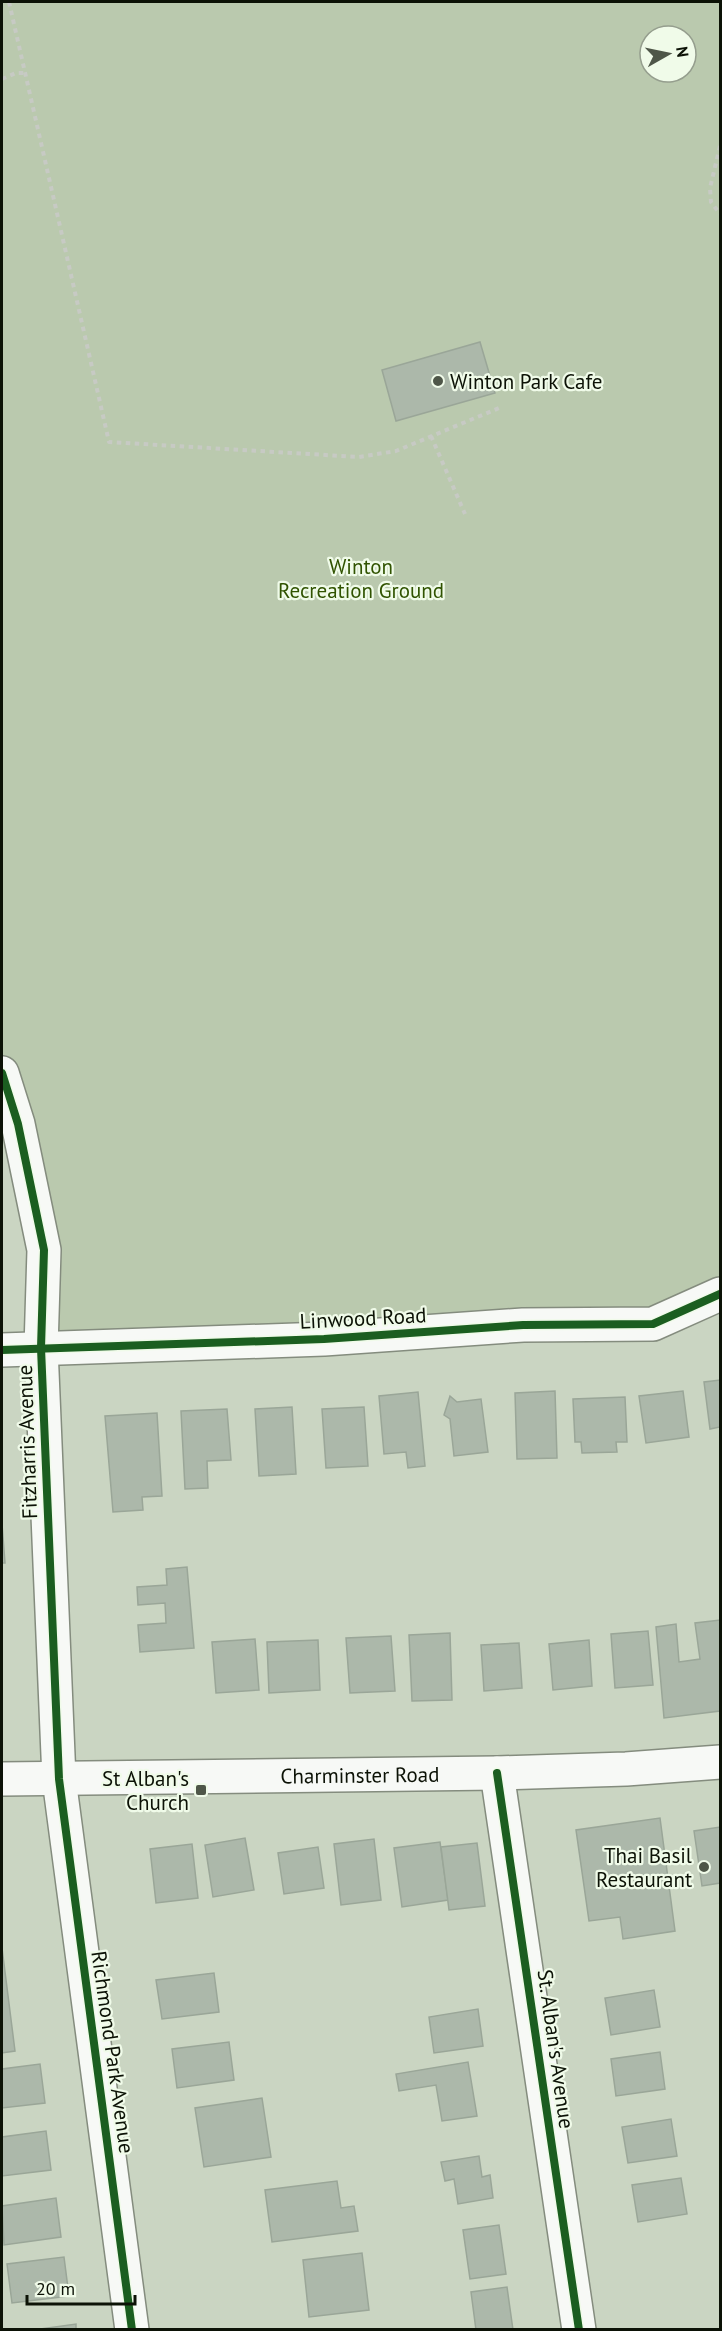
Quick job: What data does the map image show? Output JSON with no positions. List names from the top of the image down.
{
  "streets": {
    "street": [
      "Linwood Road",
      "Fitzharris Avenue",
      "Charminster Road",
      "St. Alban's Avenue",
      "Richmond Park Avenue"
    ]
  },
  "crossings": [
    ["Linwood Road", "Fitzharris Avenue"],
    ["Fitzharris Avenue", "Charminster Road"],
    ["Fitzharris Avenue", "Richmond Park Avenue"],
    ["Charminster Road", "St. Alban's Avenue"],
    ["Charminster Road", "Richmond Park Avenue"]
  ],
  "parks": ["Winton Recreation Ground"],
  "places": {
    "other": ["Winton Park Cafe", "Thai Basil Restaurant"],
    "transit": ["St Alban's Church"]
  },
  "scale_bar": "20 m",
  "north": "right"
}
